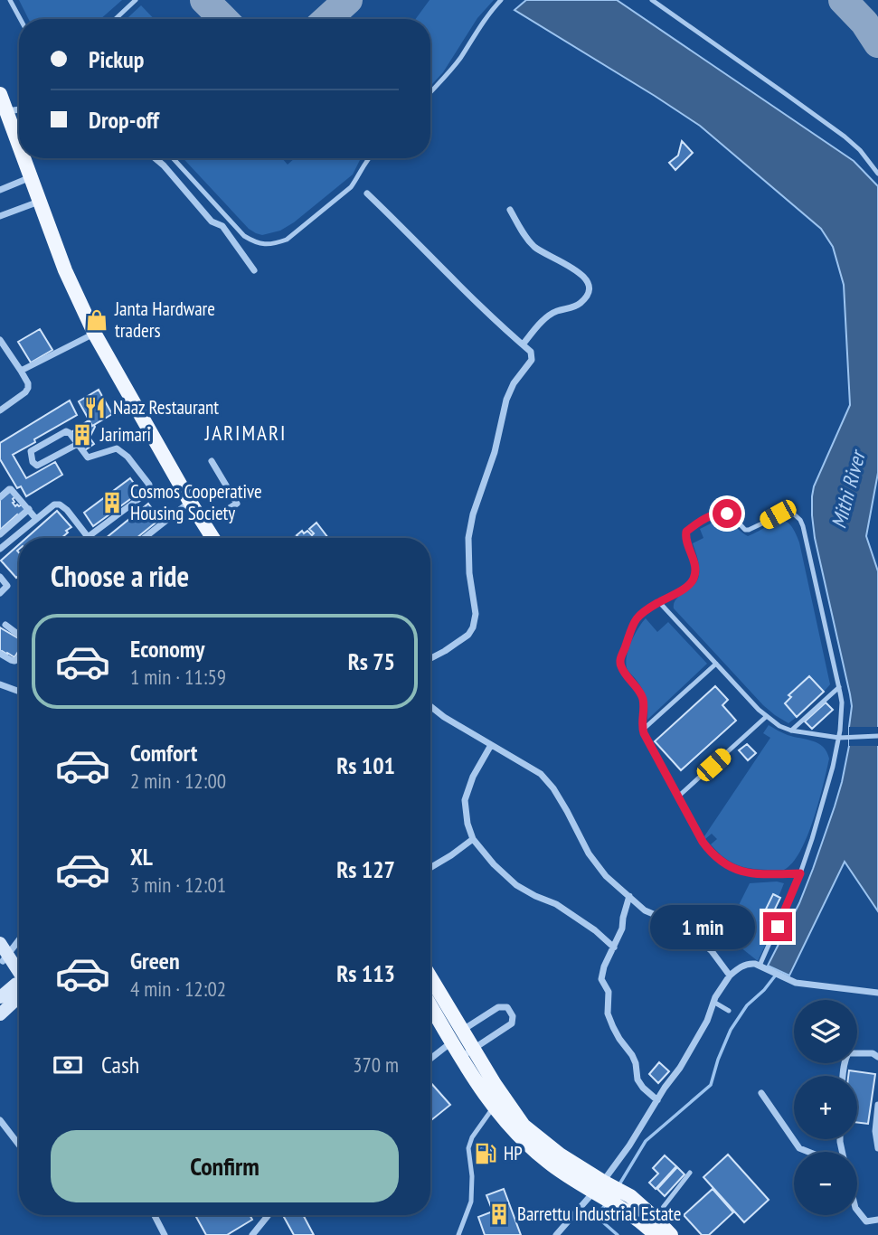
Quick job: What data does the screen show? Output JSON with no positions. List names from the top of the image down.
{
  "districts": ["JARIMARI"],
  "water": ["Mithi River"],
  "places": {
    "shop": ["Janta Hardware traders"],
    "restaurant": ["Naaz Restaurant"],
    "building": ["Jarimari", "Cosmos Cooperative Housing Society", "Barrettu Industrial Estate"],
    "fuel station": ["HP"]
  },
  "page": {
    "banner": ["Pickup", "Drop-off"],
    "heading": "Choose a ride",
    "list": [
      {
        "name": "Economy",
        "note": "1 min · 11:59",
        "value": "Rs 75"
      },
      {
        "name": "Comfort",
        "note": "2 min · 12:00",
        "value": "Rs 101"
      },
      {
        "name": "XL",
        "note": "3 min · 12:01",
        "value": "Rs 127"
      },
      {
        "name": "Green",
        "note": "4 min · 12:02",
        "value": "Rs 113"
      }
    ],
    "bubble": "1 min",
    "map_buttons": ["+", "−"],
    "pay": ["Cash", "370 m"],
    "buttons": "Confirm"
  }
}
